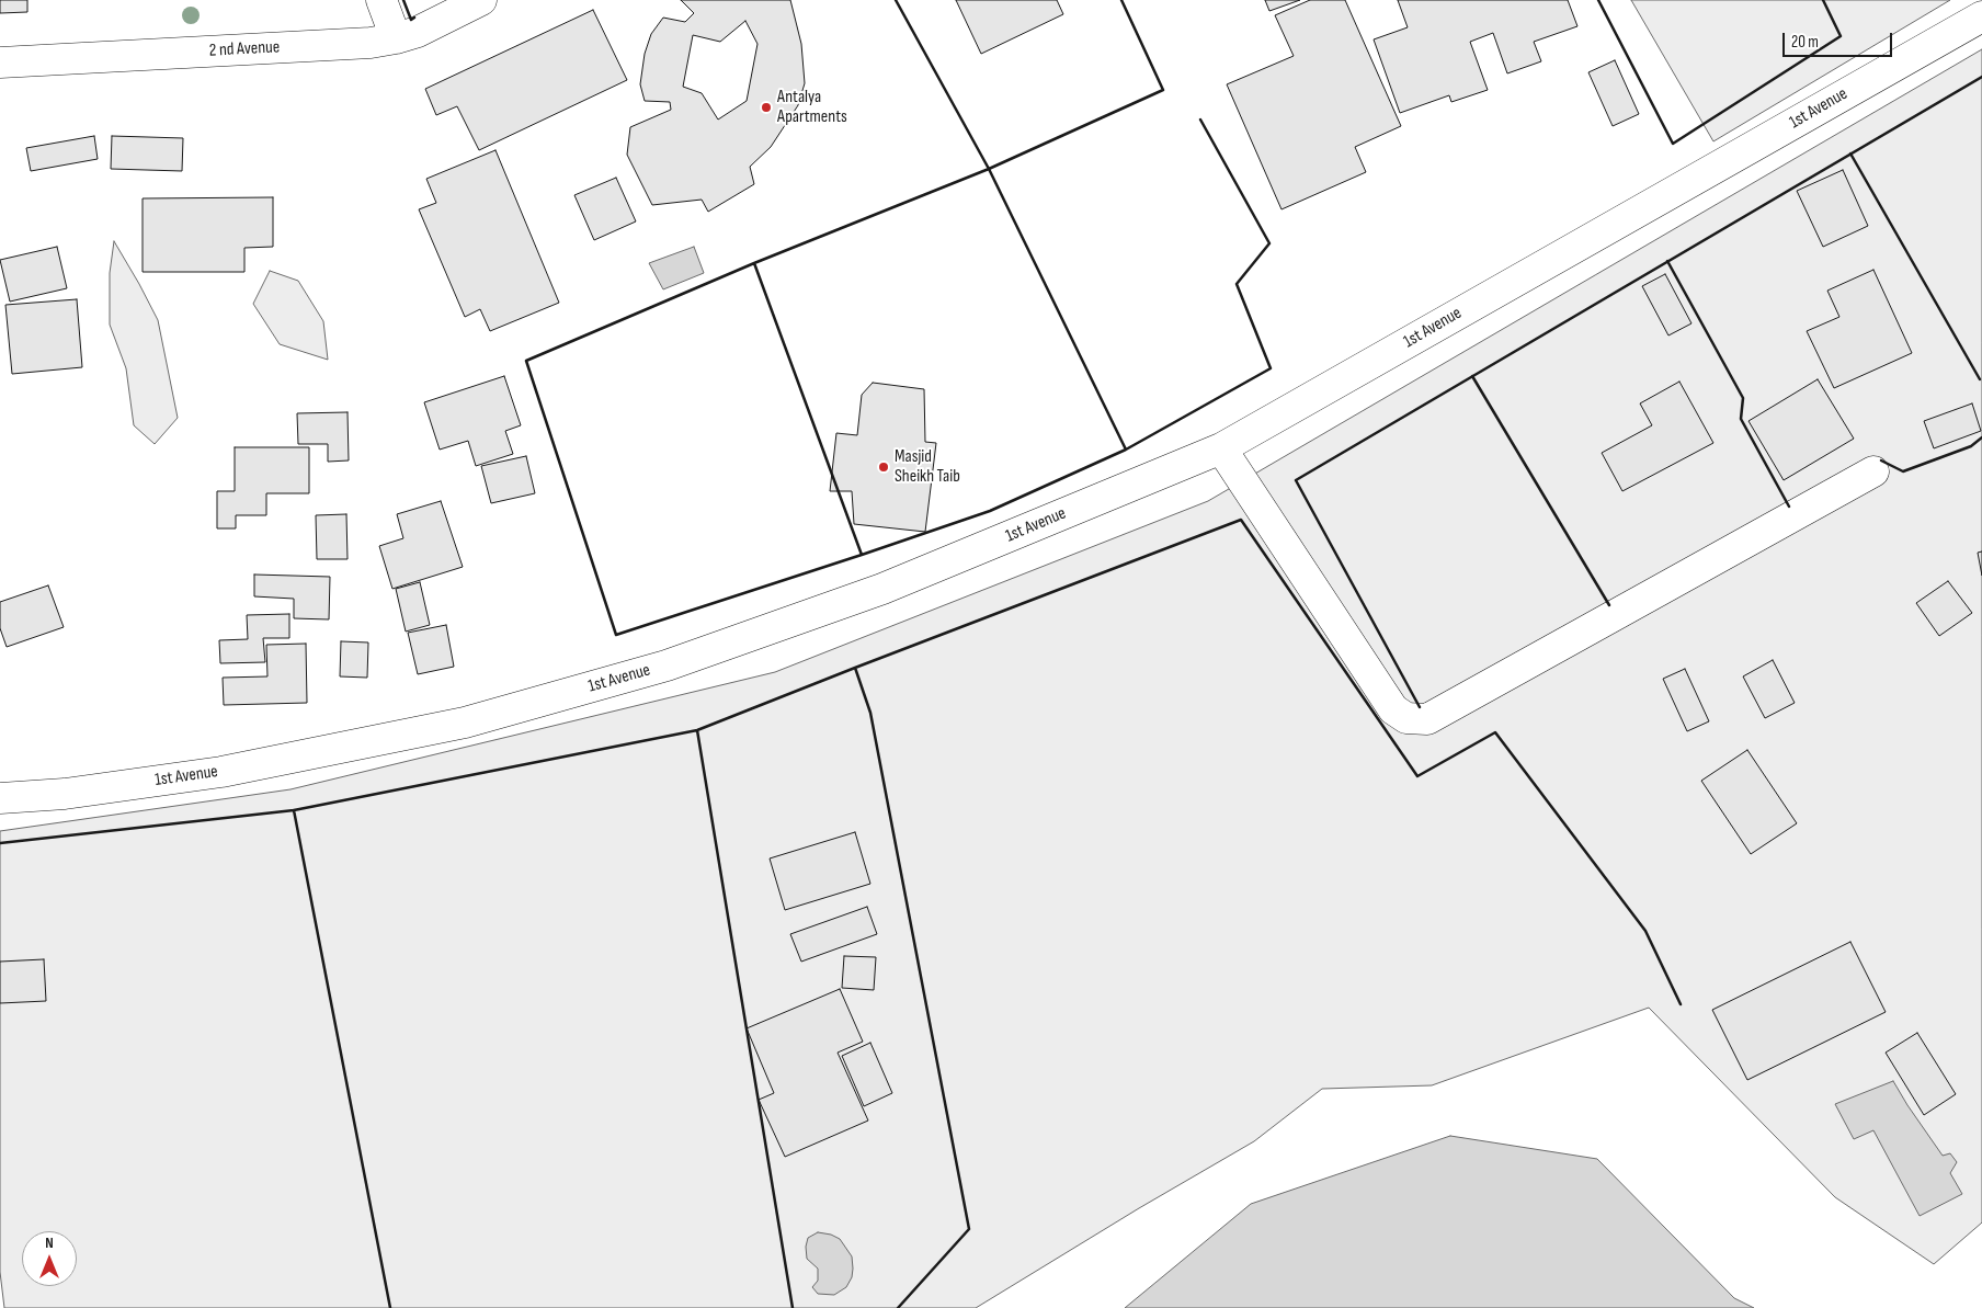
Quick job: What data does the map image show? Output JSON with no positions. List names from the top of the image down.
{
  "streets": {
    "street": ["2 nd Avenue", "1st Avenue"]
  },
  "places": ["Antalya Apartments", "Masjid Sheikh Taib"],
  "scale_bar": "20 m",
  "north": "top"
}
